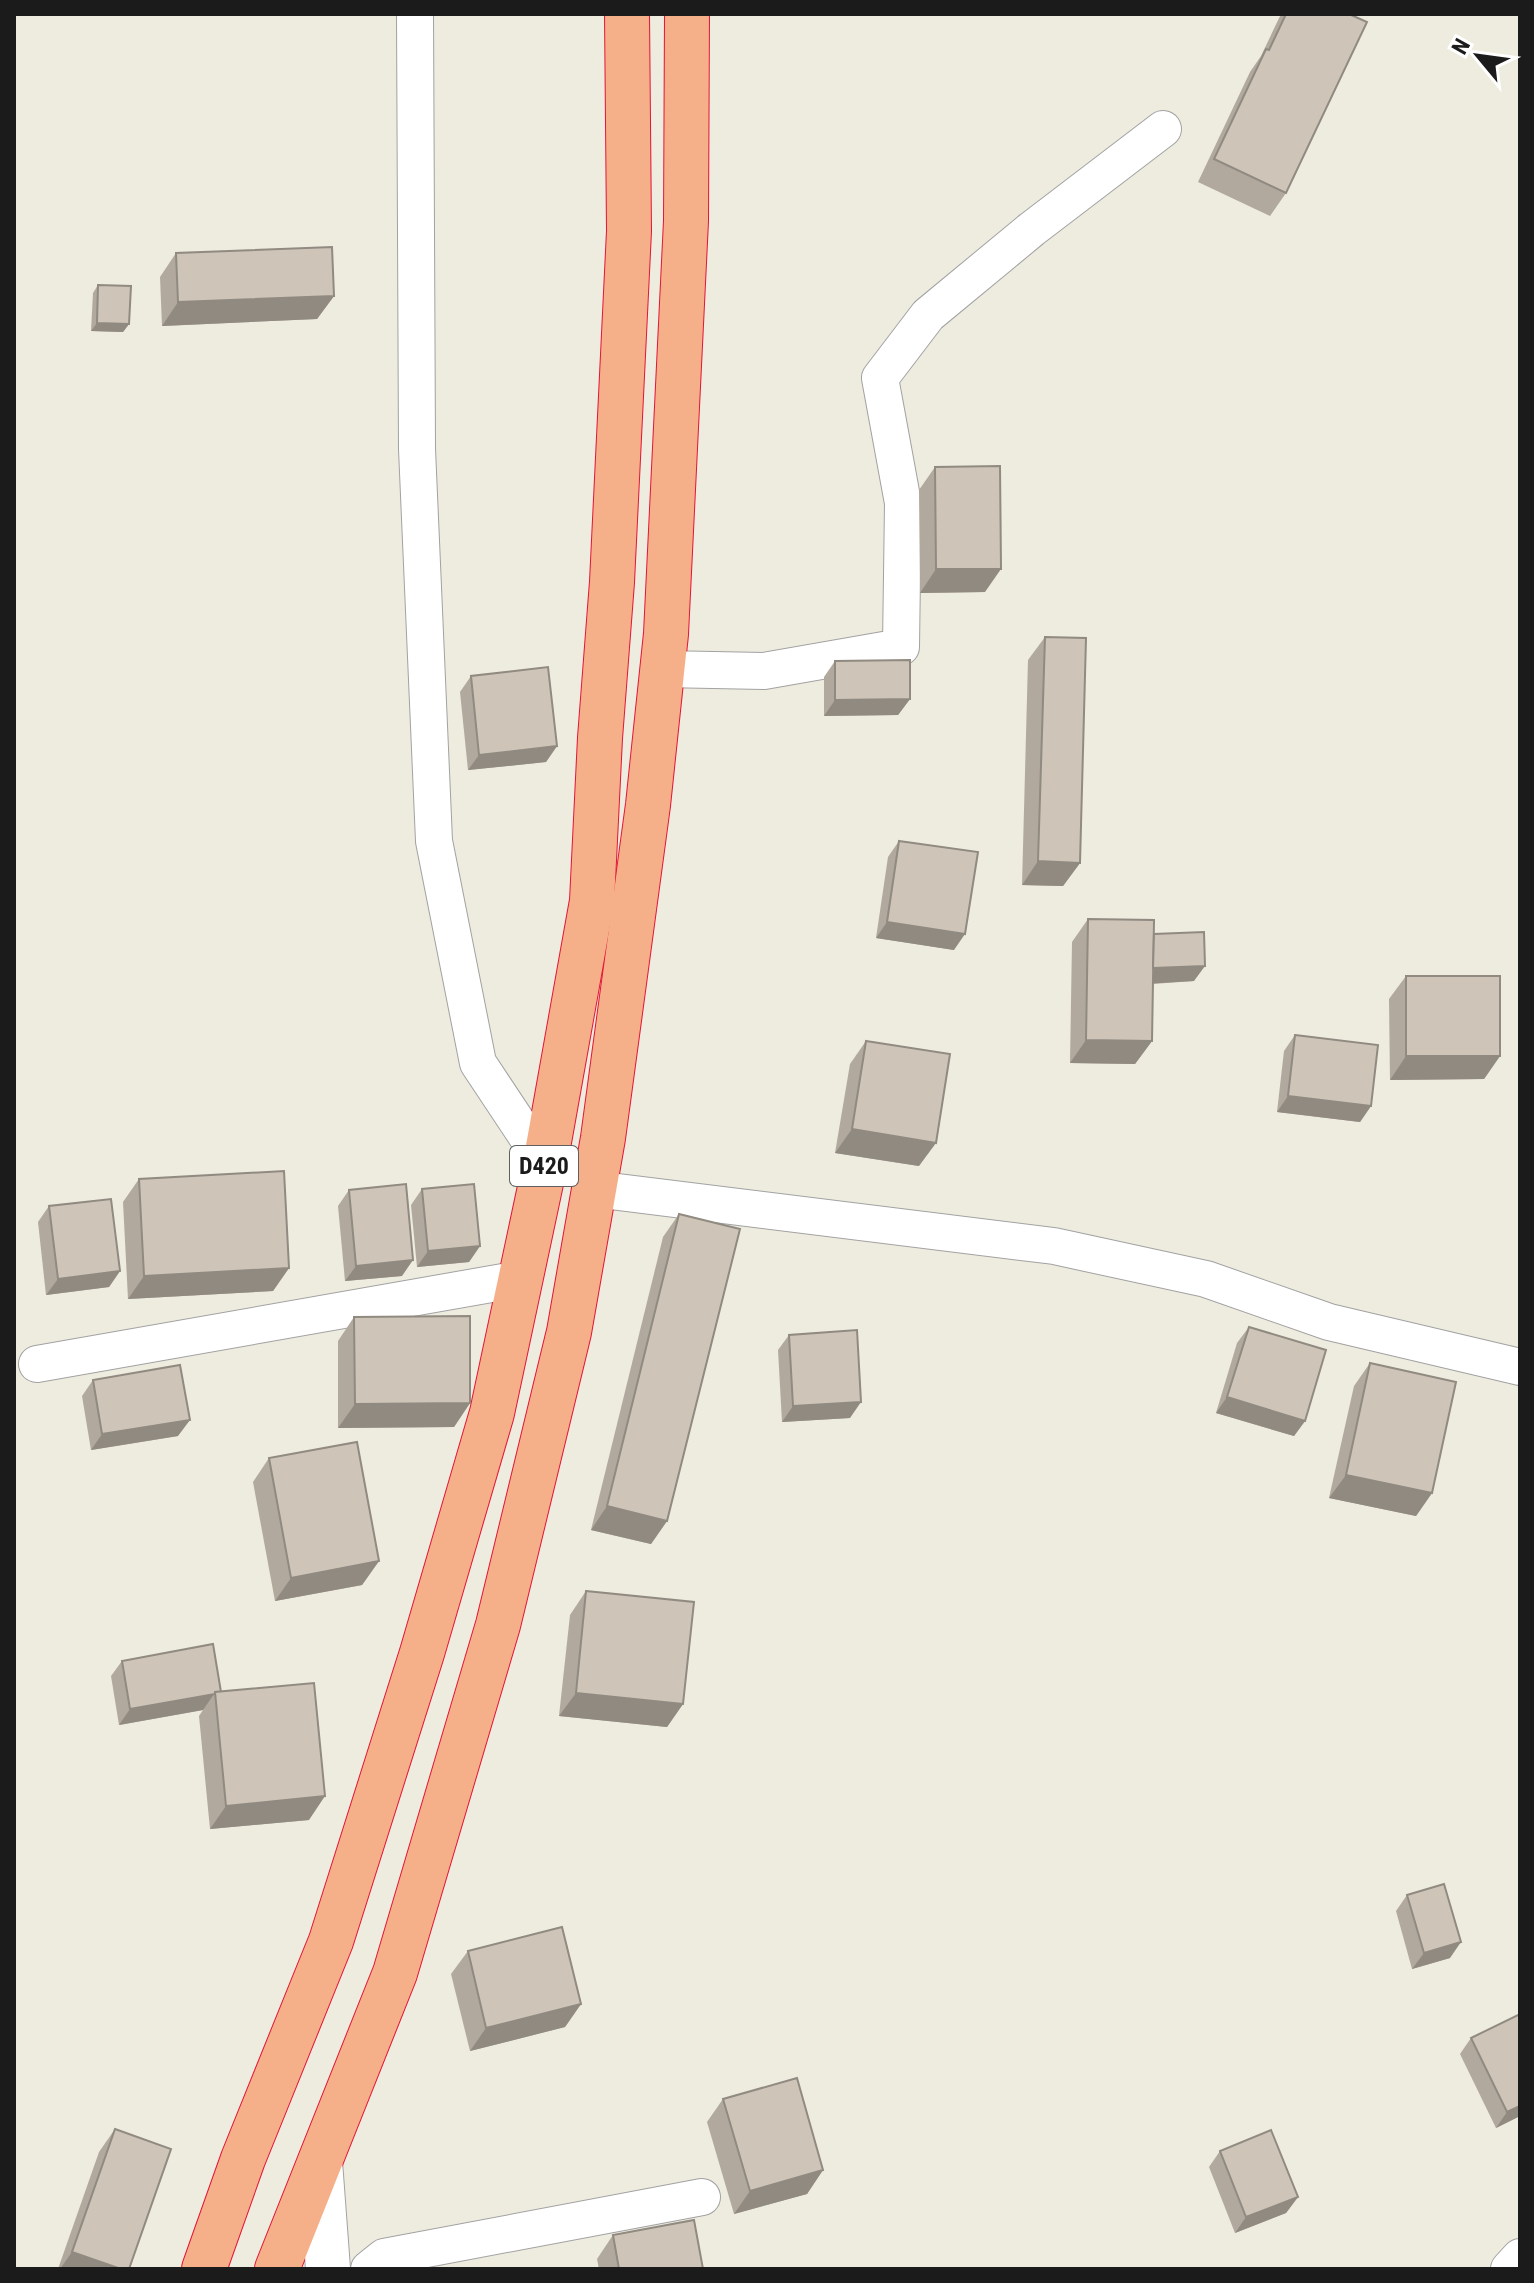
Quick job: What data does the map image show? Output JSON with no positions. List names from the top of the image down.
{
  "streets": {
    "highway": ["D420"]
  },
  "north": "top left"
}
